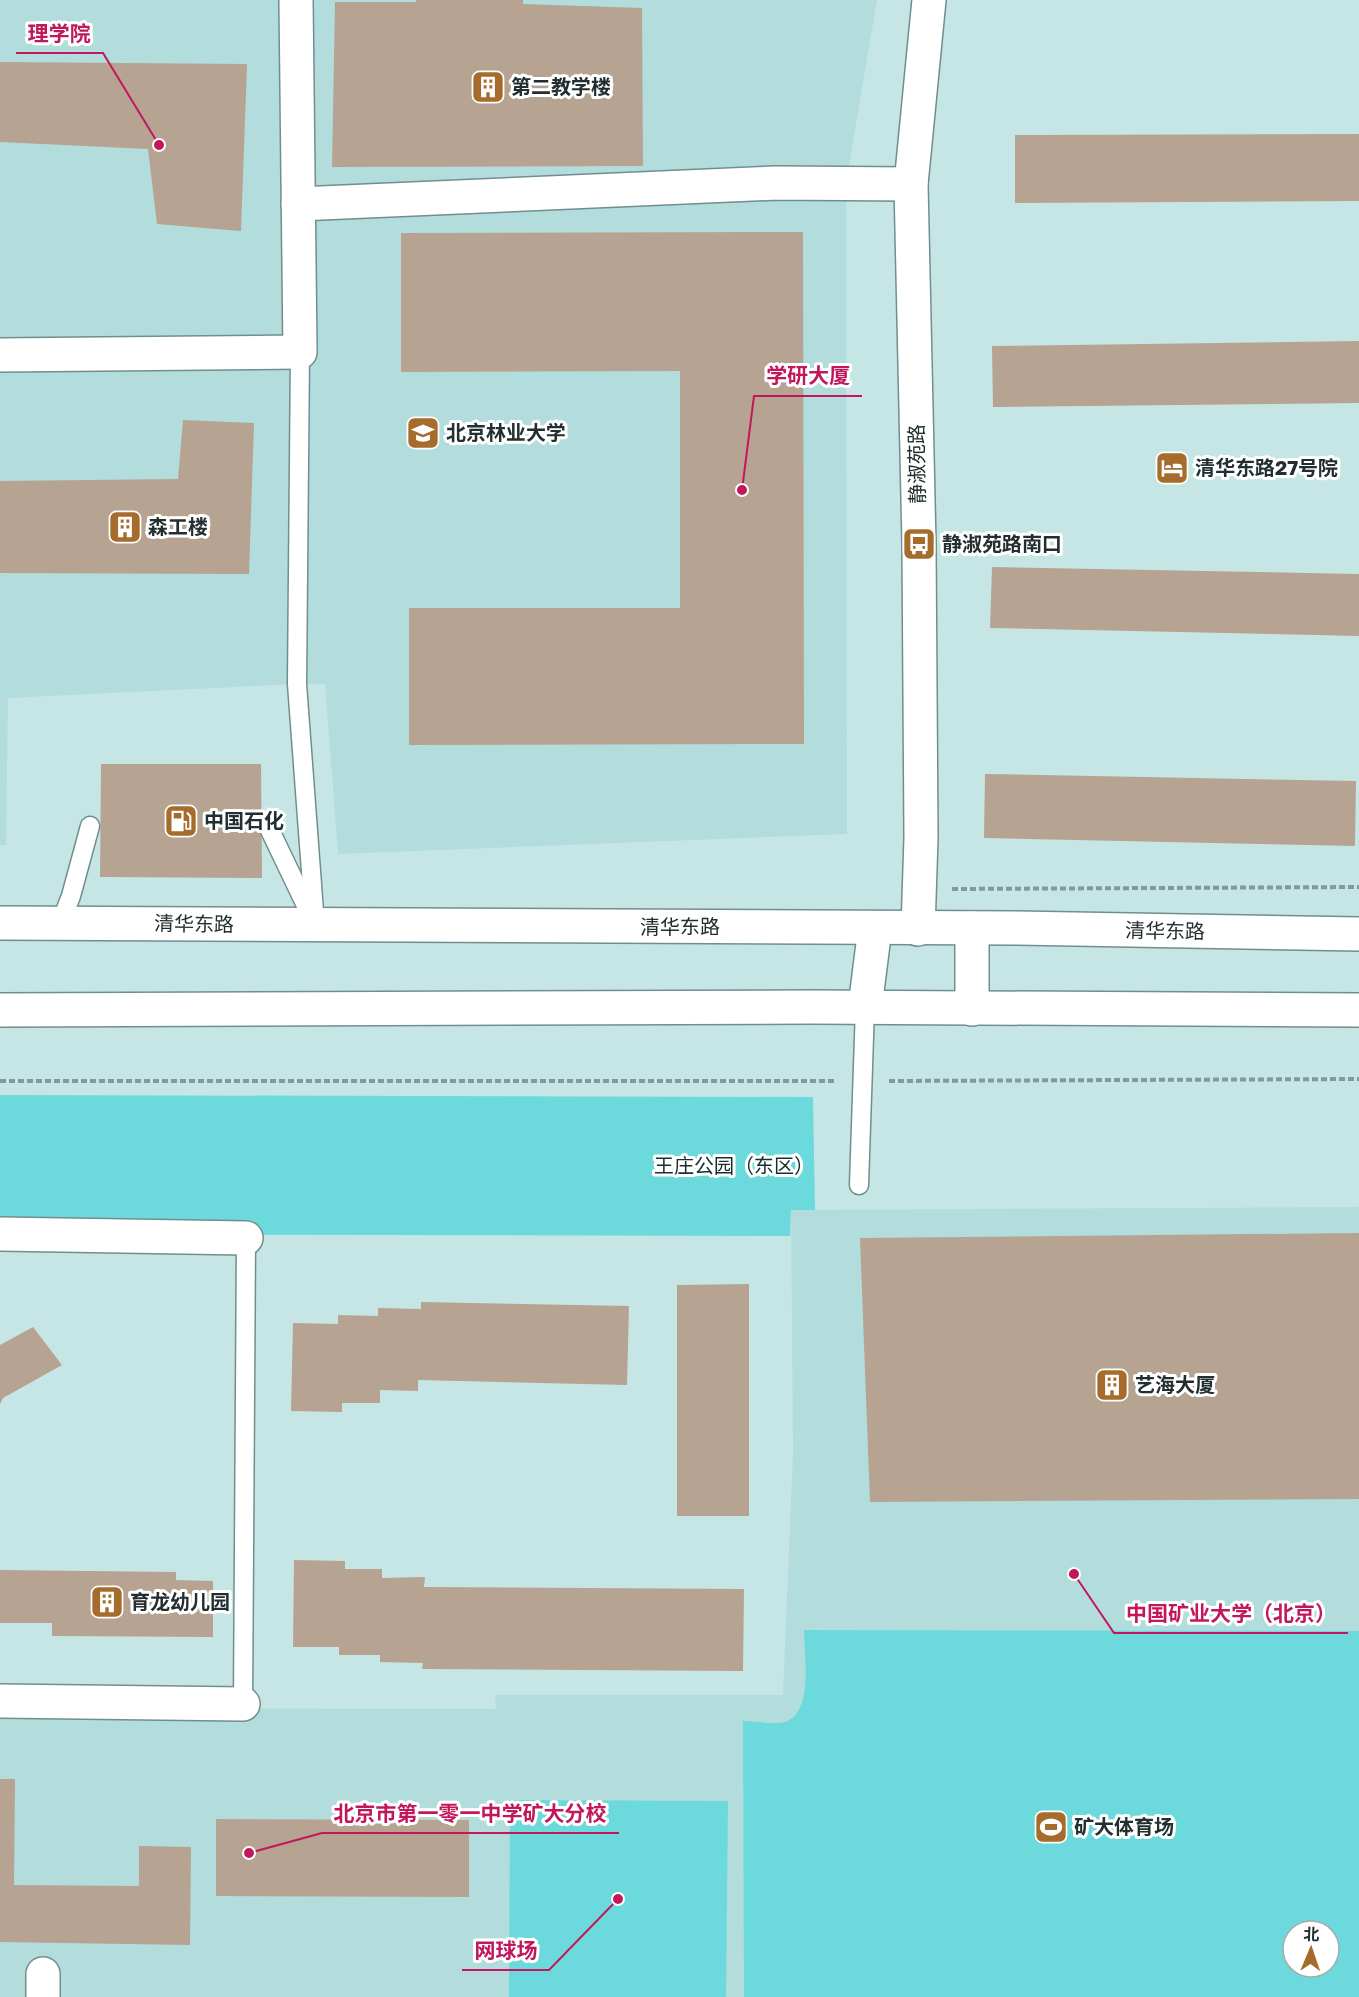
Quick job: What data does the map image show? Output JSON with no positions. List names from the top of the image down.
{
  "streets": {
    "main road": ["静淑苑路", "清华东路"]
  },
  "crossings": [
    ["静淑苑路", "清华东路"]
  ],
  "parks": ["王庄公园（东区）"],
  "places": {
    "building": [
      "第二教学楼",
      "森工楼",
      "艺海大厦",
      "育龙幼儿园"
    ],
    "other": [
      "理学院",
      "学研大厦",
      "中国矿业大学（北京）",
      "北京市第一零一中学矿大分校",
      "网球场"
    ],
    "school or university": ["北京林业大学"],
    "hotel": ["清华东路27号院"],
    "bus stop": ["静淑苑路南口"],
    "fuel station": ["中国石化"],
    "sports": ["矿大体育场"]
  },
  "north": "top"
}
